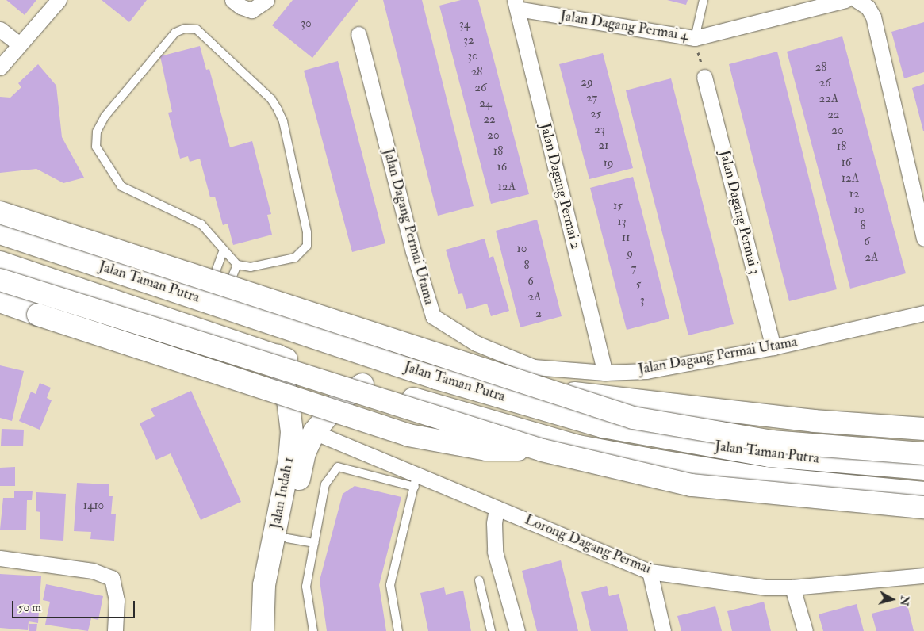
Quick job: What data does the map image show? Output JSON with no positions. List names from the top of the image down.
{
  "streets": {
    "main road": ["Jalan Taman Putra", "Jalan Indah 1"],
    "street": [
      "Jalan Dagang Permai 4",
      "Jalan Dagang Permai 2",
      "Jalan Dagang Permai 3",
      "Jalan Dagang Permai Utama",
      "Lorong Dagang Permai"
    ]
  },
  "crossings": [
    ["Jalan Dagang Permai 4", "Jalan Dagang Permai 2"],
    ["Jalan Dagang Permai 2", "Jalan Dagang Permai Utama"],
    ["Jalan Dagang Permai 3", "Jalan Dagang Permai Utama"],
    ["Jalan Taman Putra", "Jalan Indah 1"],
    ["Jalan Indah 1", "Lorong Dagang Permai"]
  ],
  "house_numbers": [
    "30",
    "34",
    "32",
    "30",
    "28",
    "28",
    "29",
    "26",
    "26",
    "27",
    "22A",
    "24",
    "25",
    "22",
    "22",
    "23",
    "20",
    "20",
    "21",
    "18",
    "18",
    "16",
    "19",
    "16",
    "12A",
    "12A",
    "12",
    "15",
    "10",
    "13",
    "8",
    "11",
    "6",
    "10",
    "9",
    "2A",
    "8",
    "7",
    "6",
    "5",
    "2A",
    "3",
    "2",
    "1410"
  ],
  "scale_bar": "50 m",
  "north": "right"
}
